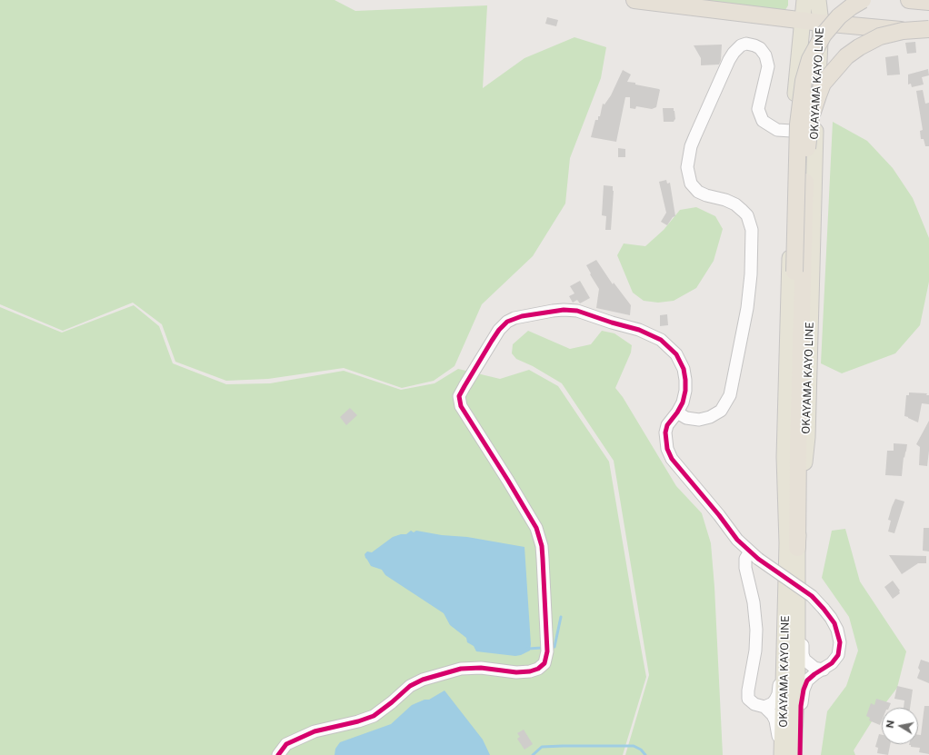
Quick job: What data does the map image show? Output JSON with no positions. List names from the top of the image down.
{
  "streets": {
    "main road": ["OKAYAMA KAYO LINE"]
  },
  "north": "left"
}
